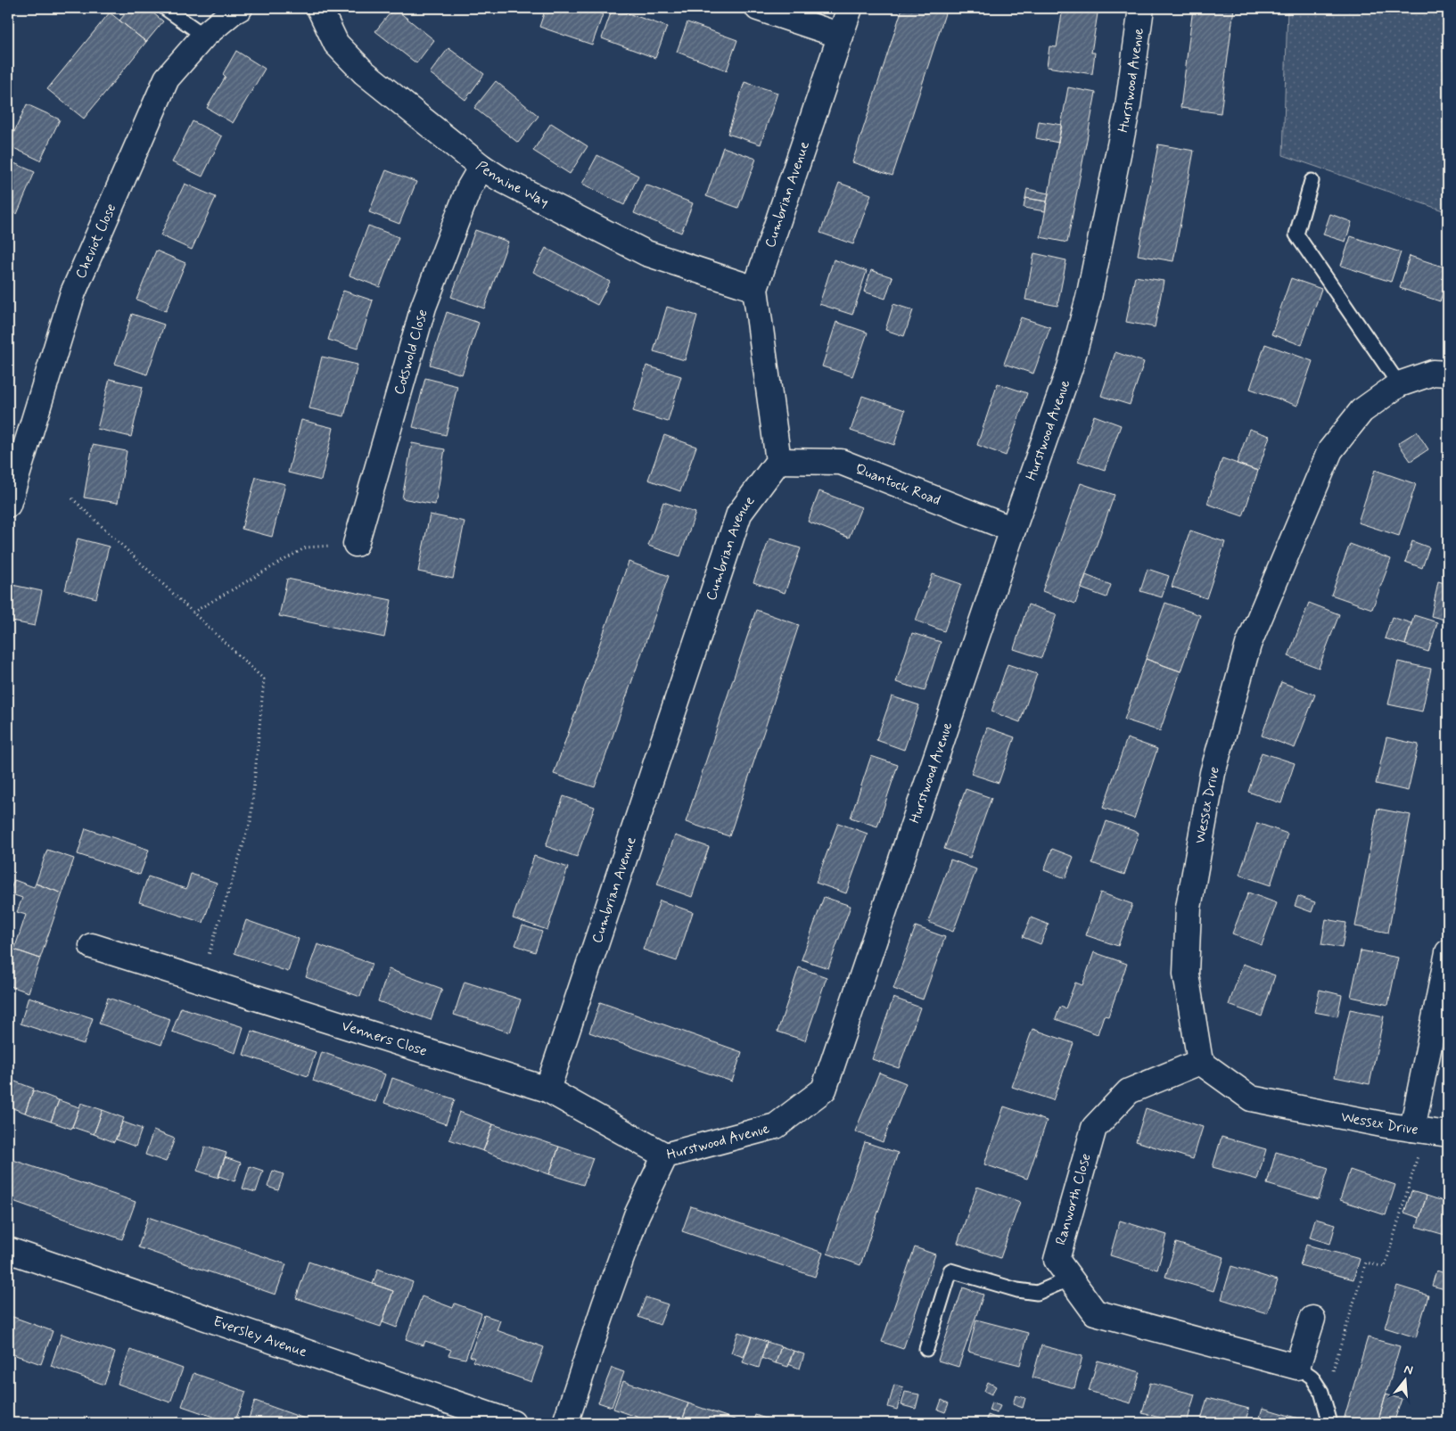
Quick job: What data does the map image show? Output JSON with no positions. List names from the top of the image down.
{
  "streets": {
    "street": [
      "Hurstwood Avenue",
      "Pennine Way",
      "Cumbrian Avenue",
      "Cheviot Close",
      "Cotswold Close",
      "Quantock Road",
      "Wessex Drive",
      "Venners Close",
      "Ranworth Close",
      "Eversley Avenue"
    ]
  },
  "crossings": [
    ["Hurstwood Avenue", "Quantock Road"],
    ["Hurstwood Avenue", "Venners Close"],
    ["Pennine Way", "Cumbrian Avenue"],
    ["Pennine Way", "Cotswold Close"],
    ["Cumbrian Avenue", "Quantock Road"],
    ["Cumbrian Avenue", "Venners Close"],
    ["Wessex Drive", "Ranworth Close"]
  ],
  "north": "top"
}
